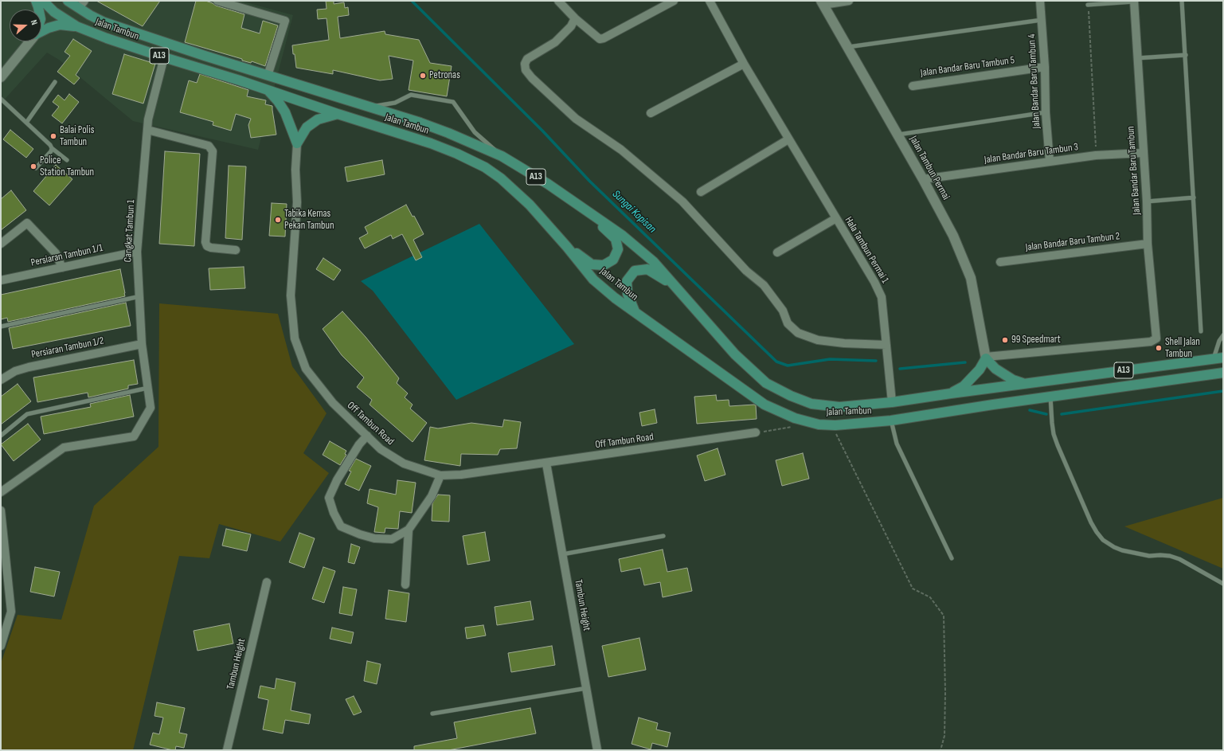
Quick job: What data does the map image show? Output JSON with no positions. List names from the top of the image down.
{
  "streets": {
    "main road": ["Jalan Tambun", "A13"],
    "street": [
      "Jalan Bandar Baru Tambun 5",
      "Jalan Bandar Baru Tambun 4",
      "Jalan Bandar Baru Tambun 3",
      "Jalan Tambun Permai",
      "Jalan Bandar Baru Tambun",
      "Cangkat Tambun 1",
      "Jalan Bandar Baru Tambun 2",
      "Hala Tambun Permai 1",
      "Persiaran Tambun 1/1",
      "Persiaran Tambun 1/2",
      "Off Tambun Road",
      "Tambun Height"
    ]
  },
  "crossings": [
    ["Jalan Tambun", "Cangkat Tambun 1"],
    ["Jalan Tambun", "Hala Tambun Permai 1"],
    ["Jalan Bandar Baru Tambun 5", "Jalan Bandar Baru Tambun 4"],
    ["Jalan Bandar Baru Tambun 4", "Jalan Bandar Baru Tambun 3"],
    ["Jalan Bandar Baru Tambun 3", "Jalan Tambun Permai"],
    ["Jalan Bandar Baru Tambun 3", "Jalan Bandar Baru Tambun"],
    ["Jalan Tambun Permai", "Jalan Bandar Baru Tambun"],
    ["Jalan Bandar Baru Tambun", "Jalan Bandar Baru Tambun 2"],
    ["Cangkat Tambun 1", "Persiaran Tambun 1/1"],
    ["Cangkat Tambun 1", "Persiaran Tambun 1/2"],
    ["Off Tambun Road", "Tambun Height"]
  ],
  "water": ["Sungai Kopisan"],
  "places": [
    "Petronas",
    "Balai Polis Tambun",
    "Police Station Tambun",
    "Tabika Kemas Pekan Tambun",
    "99 Speedmart",
    "Shell Jalan Tambun"
  ],
  "north": "right"
}
